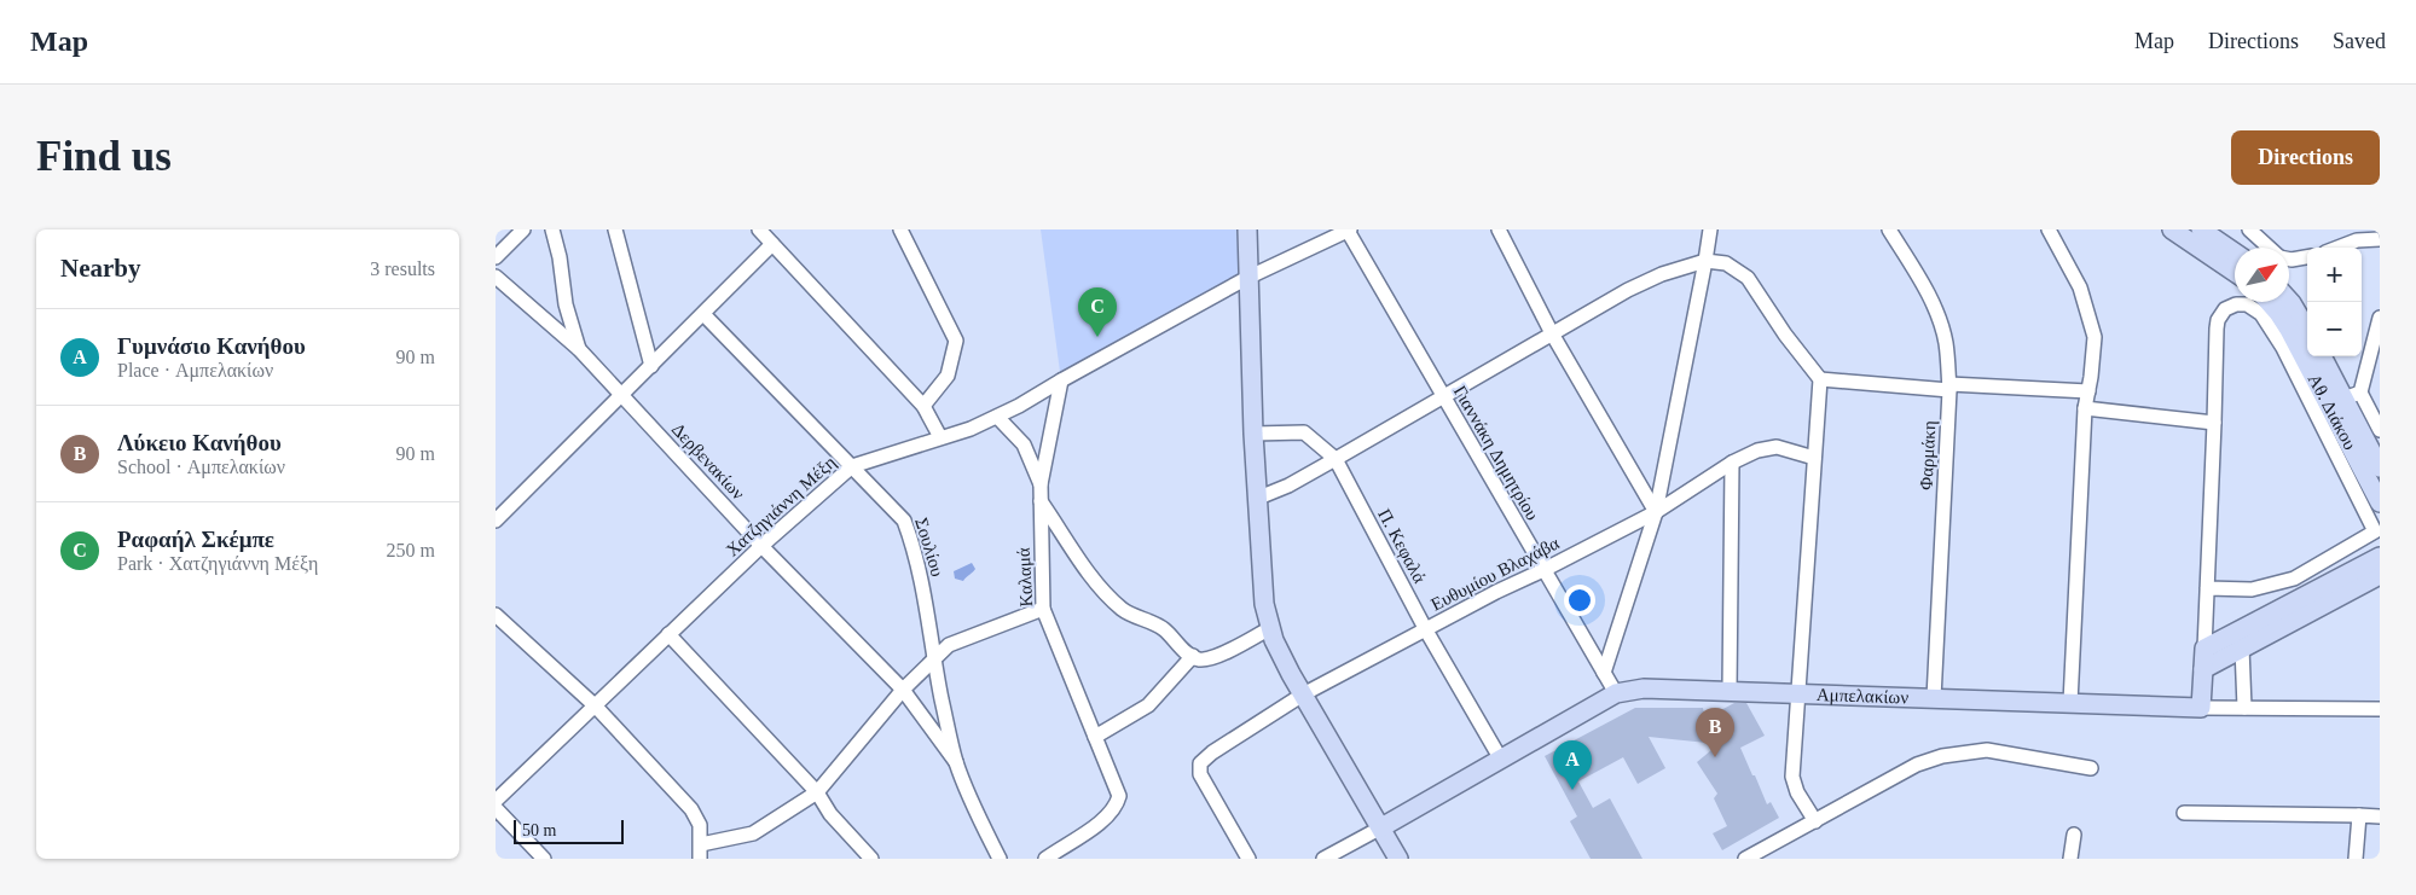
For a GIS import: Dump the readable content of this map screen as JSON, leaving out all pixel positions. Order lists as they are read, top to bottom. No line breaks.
{"streets":{"street":["Αθ. Διάκου","Γιαννάκη Δημητρίου","Φαρμάκη","Δερβενακίων","Χατζηγιάννη Μέξη","Π. Κεφαλά","Σουλίου","Ευθυμίου Βλαχάβα","Καλαμά","Αμπελακίων"]},"crossings":[["Γιαννάκη Δημητρίου","Χατζηγιάννη Μέξη"],["Γιαννάκη Δημητρίου","Ευθυμίου Βλαχάβα"],["Γιαννάκη Δημητρίου","Αμπελακίων"],["Φαρμάκη","Αμπελακίων"],["Δερβενακίων","Χατζηγιάννη Μέξη"],["Δερβενακίων","Σουλίου"],["Χατζηγιάννη Μέξη","Σουλίου"],["Χατζηγιάννη Μέξη","Καλαμά"],["Π. Κεφαλά","Ευθυμίου Βλαχάβα"],["Π. Κεφαλά","Αμπελακίων"]],"scale_bar":"50 m","north":"top right","page":{"header":"Map","nav":["Map","Directions","Saved"],"buttons":"Directions","title":"Find us","heading":["Nearby","3 results"],"map_buttons":["+","−"],"pins":["C","B","A"],"list":[{"mark":"A","name":"Γυμνάσιο Κανήθου","note":"Place · Αμπελακίων","value":"90 m"},{"mark":"B","name":"Λύκειο Κανήθου","note":"School · Αμπελακίων","value":"90 m"},{"mark":"C","name":"Ραφαήλ Σκέμπε","note":"Park · Χατζηγιάννη Μέξη","value":"250 m"}],"scale":"50 m"}}
